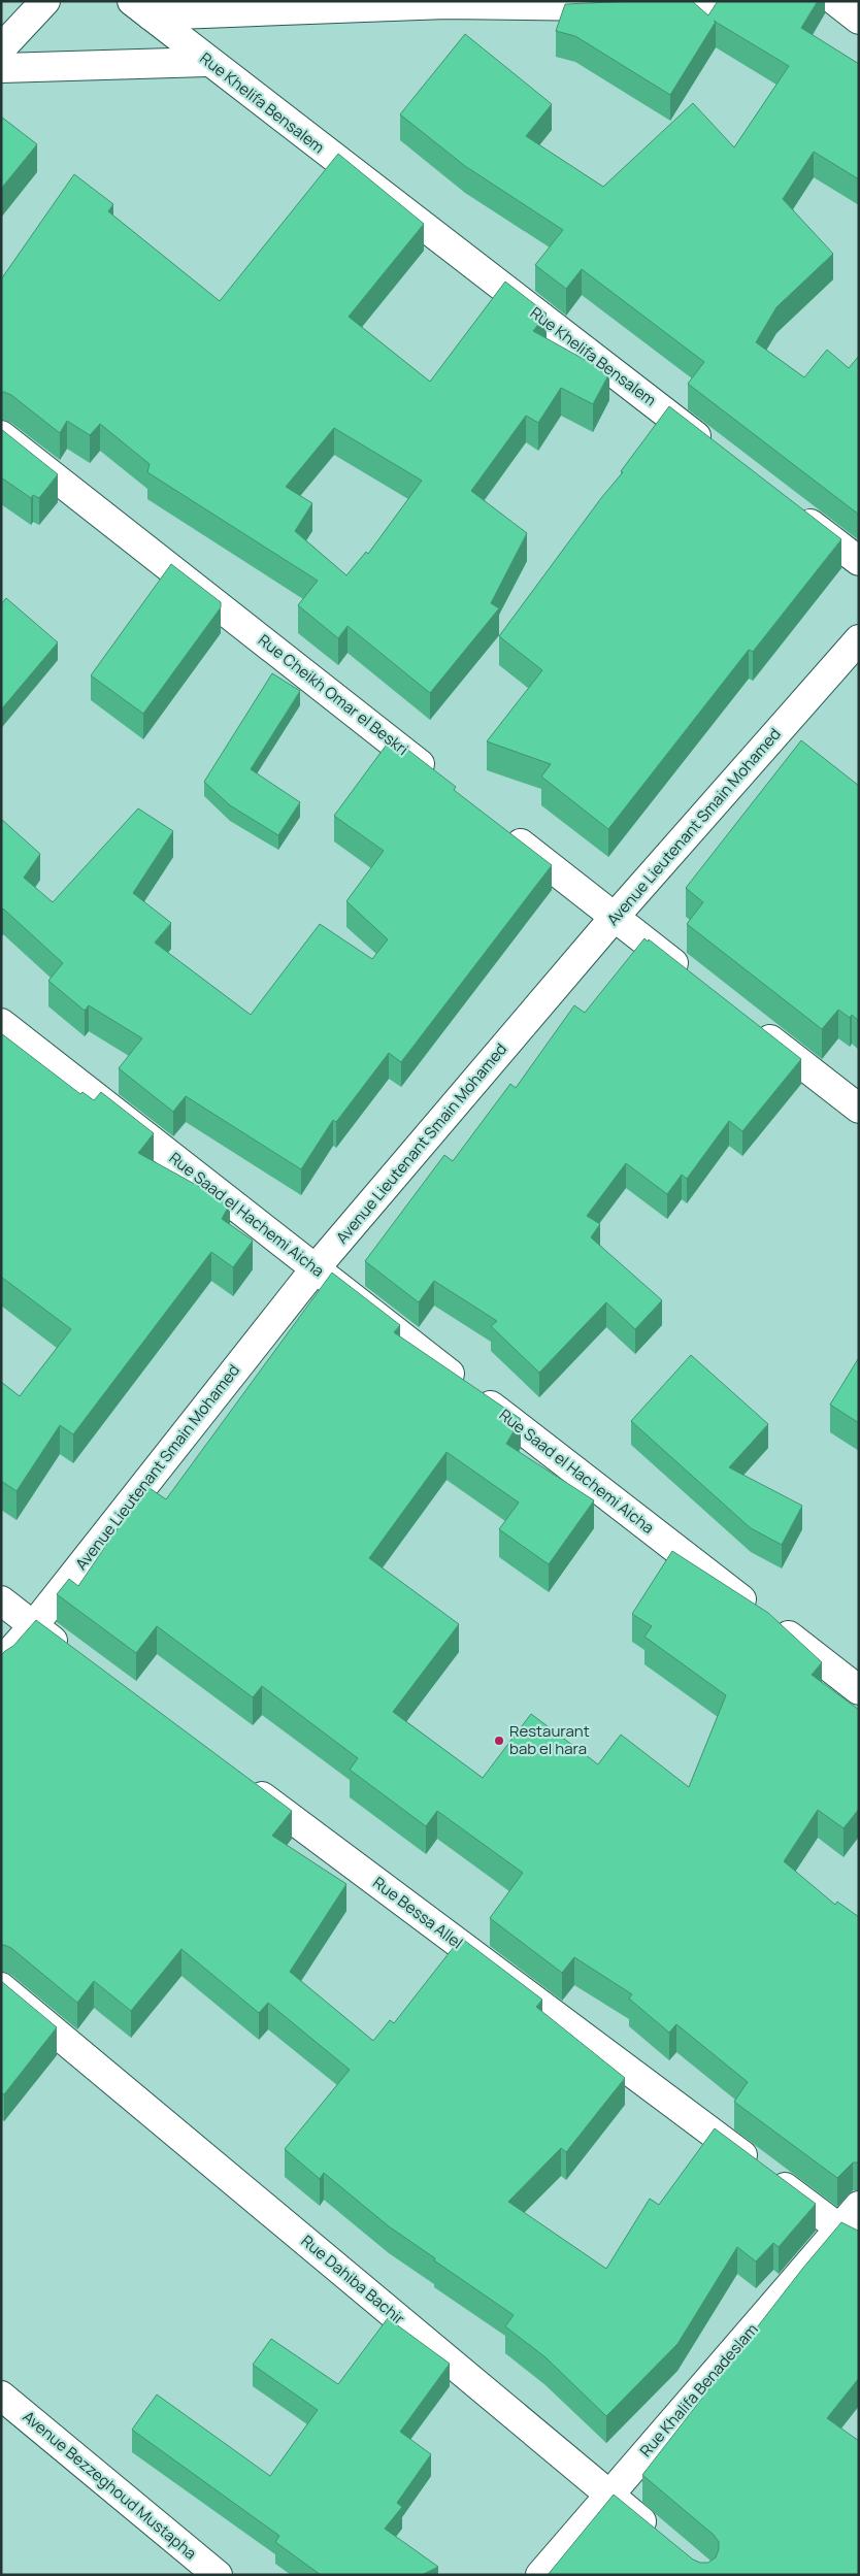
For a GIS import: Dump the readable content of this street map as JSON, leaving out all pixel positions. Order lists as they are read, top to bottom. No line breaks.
{"streets":{"street":["Rue Khelifa Bensalem","Rue Cheikh Omar el Beskri","Avenue Lieutenant Smain Mohamed","Rue Saad el Hachemi Aicha","Rue Bessa Allel","Rue Dahiba Bachir","Rue Khalifa Benadeslam","Avenue Bezzeghoud Mustapha"]},"crossings":[["Avenue Lieutenant Smain Mohamed","Rue Saad el Hachemi Aicha"],["Rue Bessa Allel","Rue Khalifa Benadeslam"],["Rue Dahiba Bachir","Rue Khalifa Benadeslam"]],"places":["Restaurant bab el hara"]}
